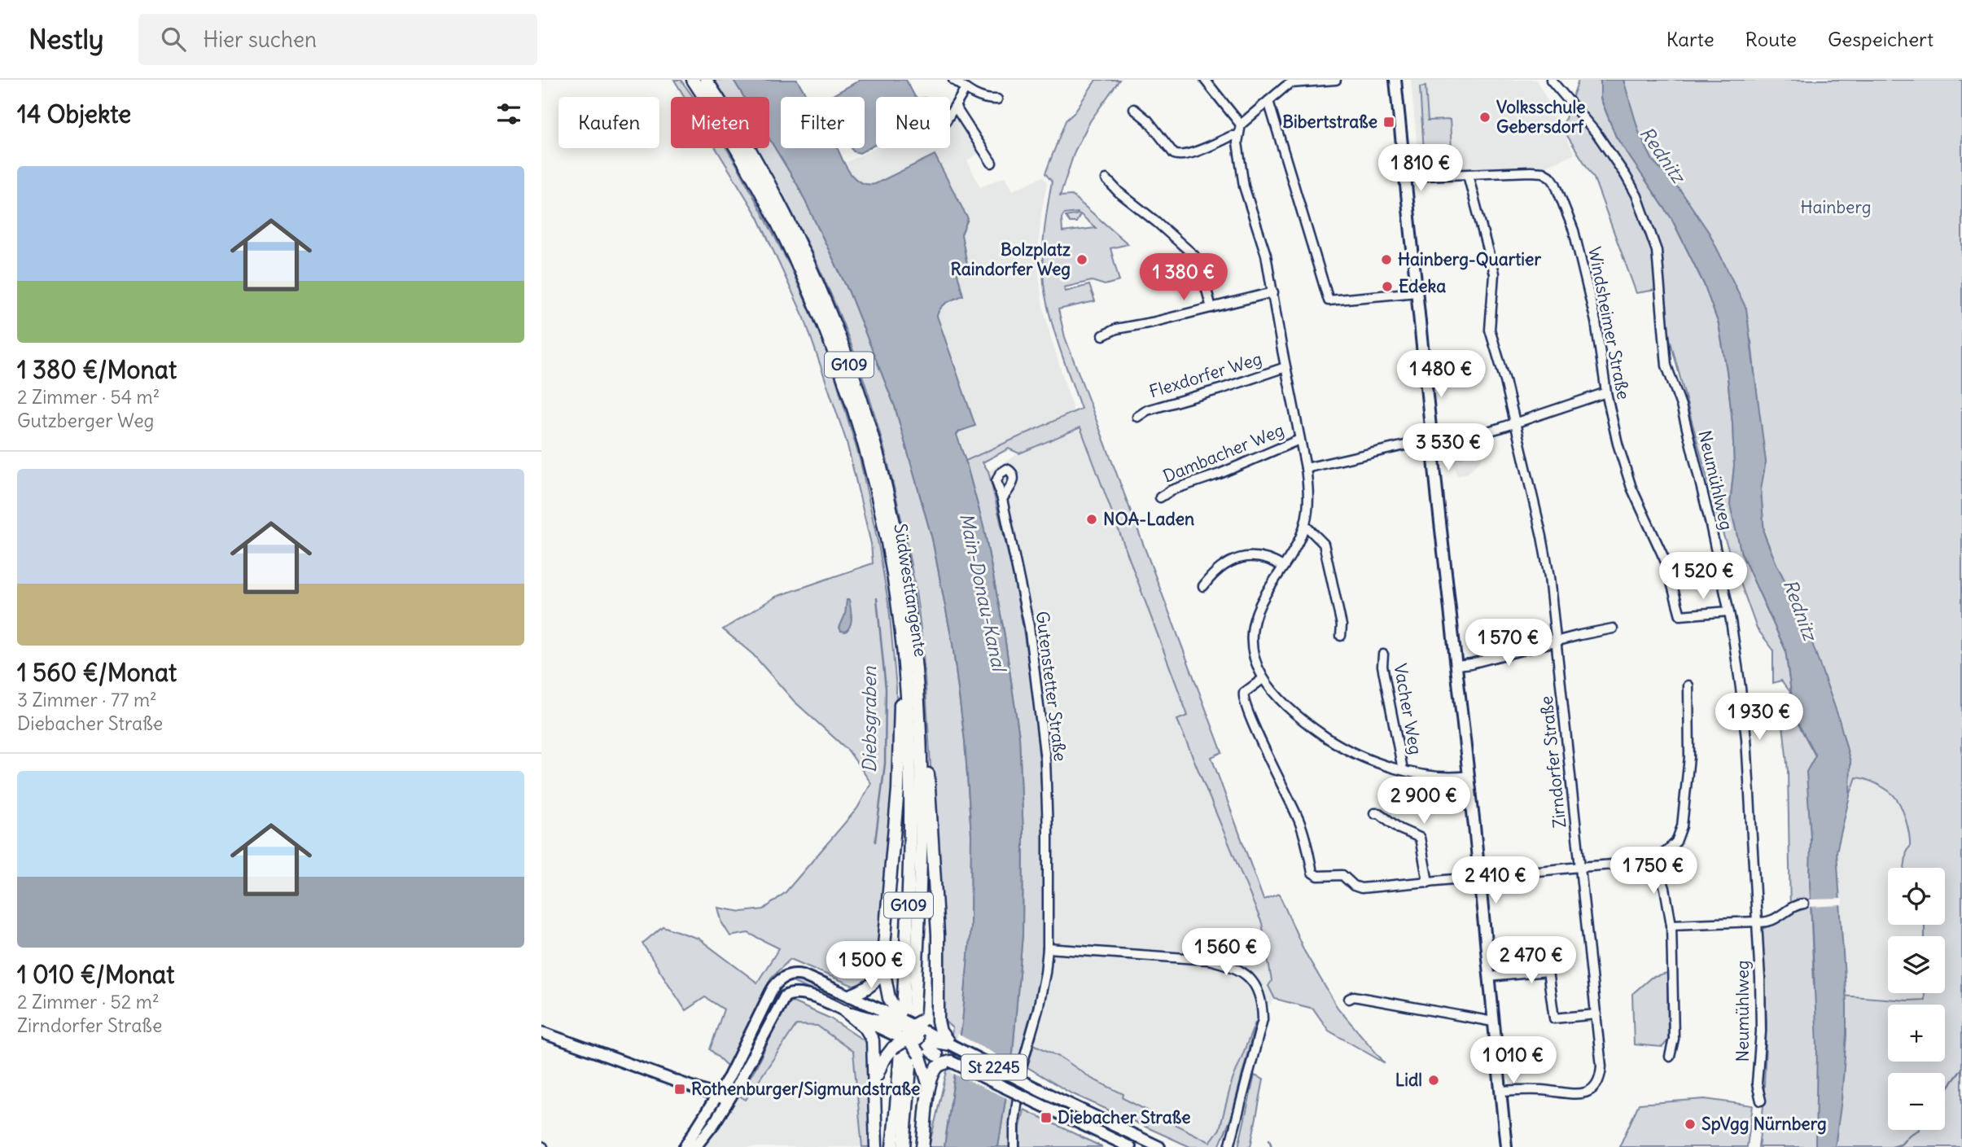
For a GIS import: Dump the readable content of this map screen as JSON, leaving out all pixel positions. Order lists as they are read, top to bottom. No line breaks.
{"streets":{"highway":["G109","Südwesttangente"],"main road":["St 2245"],"street":["Windsheimer Straße","Flexdorfer Weg","Dambacher Weg","Neumühlweg","Gutenstetter Straße","Vacher Weg","Zirndorfer Straße"]},"crossings":[["Windsheimer Straße","Neumühlweg"],["Windsheimer Straße","Zirndorfer Straße"]],"water":["Rednitz","Main-Donau-Kanal","Diebsgraben"],"parks":["Hainberg"],"places":{"other":["Volksschule Gebersdorf","Bolzplatz Raindorfer Weg","Hainberg-Quartier","Edeka","NOA-Laden","Lidl","SpVgg Nürnberg"],"transit":["Bibertstraße","Rothenburger/Sigmundstraße","Diebacher Straße"]},"page":{"header":"Nestly","search":"Hier suchen","nav":["Karte","Route","Gespeichert"],"heading":"14 Objekte","chip":["Kaufen","Mieten","Filter","Neu"],"price":["1 810 €","1 380 €","1 480 €","3 530 €","1 520 €","1 570 €","1 930 €","2 900 €","1 750 €","2 410 €","1 560 €","2 470 €","1 500 €","1 010 €"],"list":[{"name":"1 380 €/Monat","note":"2 Zimmer · 54 m² · Gutzberger Weg"},{"name":"1 560 €/Monat","note":"3 Zimmer · 77 m² · Diebacher Straße"},{"name":"1 010 €/Monat","note":"2 Zimmer · 52 m² · Zirndorfer Straße"}],"map_buttons":["+","−"]}}
